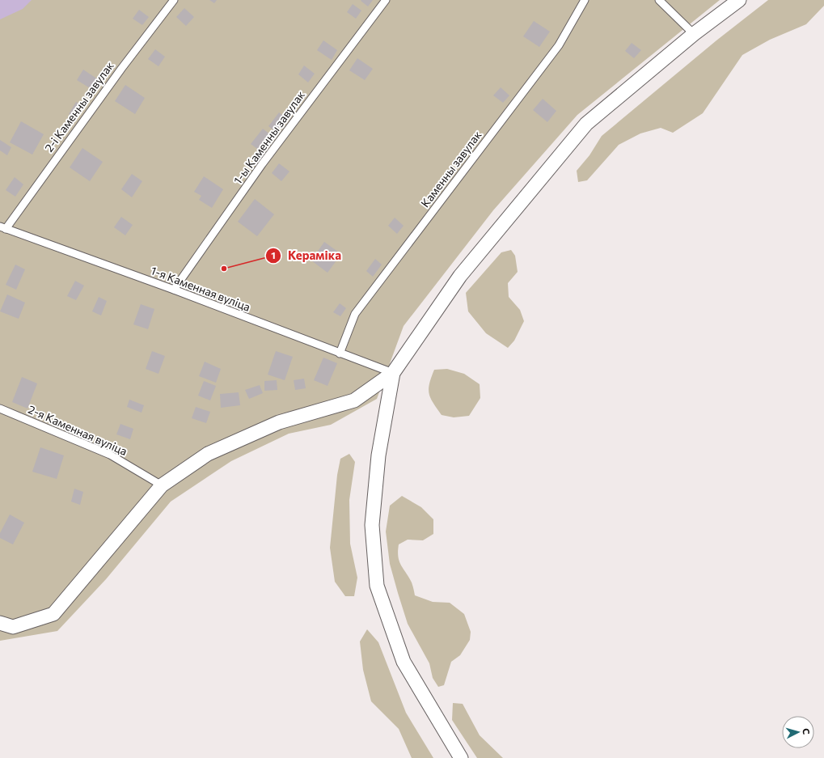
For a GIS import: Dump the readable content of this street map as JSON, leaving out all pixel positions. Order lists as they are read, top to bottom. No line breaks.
{"streets":{"lane":["2-і Каменны завулак","1-ы Каменны завулак","Каменны завулак","1-я Каменная вуліца","2-я Каменная вуліца"]},"crossings":[["2-і Каменны завулак","1-я Каменная вуліца"],["1-ы Каменны завулак","1-я Каменная вуліца"],["Каменны завулак","1-я Каменная вуліца"]],"places":["Кераміка"],"north":"right"}
